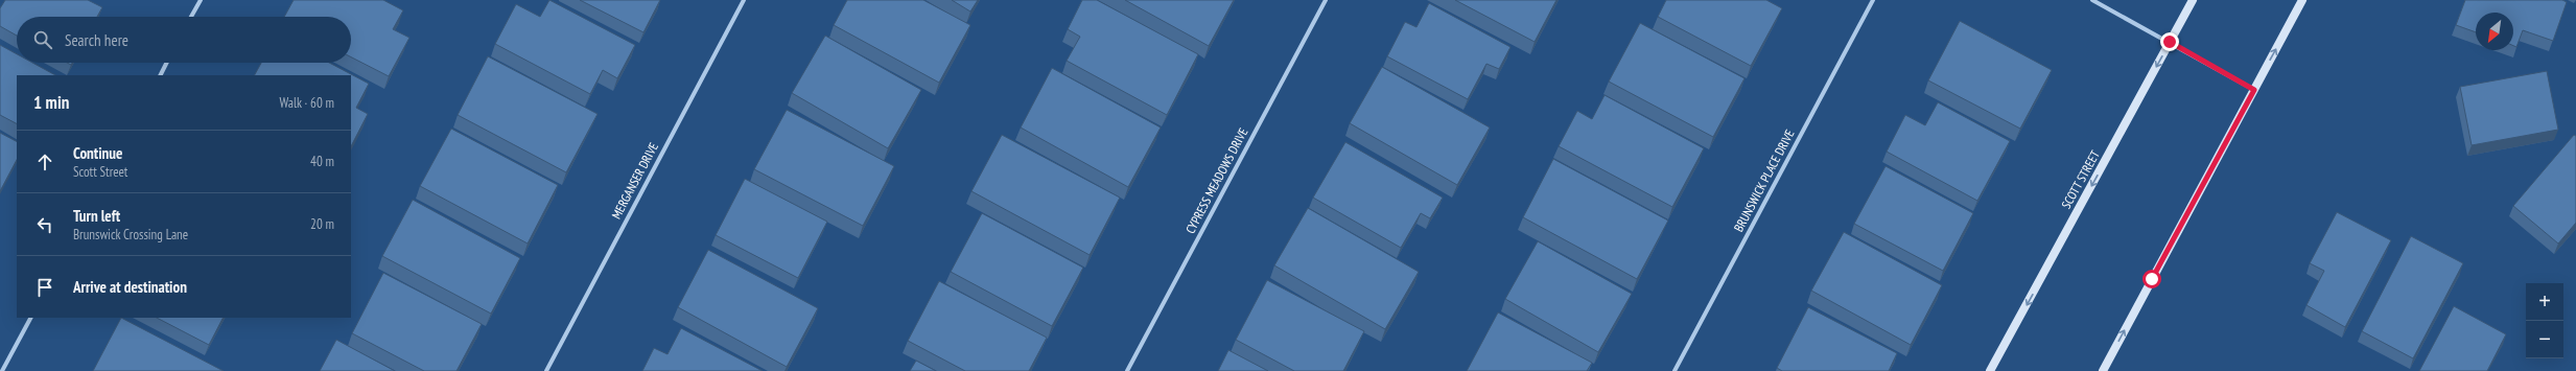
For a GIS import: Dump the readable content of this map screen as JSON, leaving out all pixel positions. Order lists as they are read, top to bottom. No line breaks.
{"streets":{"main road":["SCOTT STREET"],"street":["MERGANSER DRIVE","CYPRESS MEADOWS DRIVE","BRUNSWICK PLACE DRIVE"]},"one_way":["SCOTT STREET"],"north":"bottom left","page":{"search":"Search here","heading":["1 min","Walk · 60 m"],"list":[["Continue","Scott Street","40 m"],["Turn left","Brunswick Crossing Lane","20 m"],"Arrive at destination"],"map_buttons":["+","−"]}}
